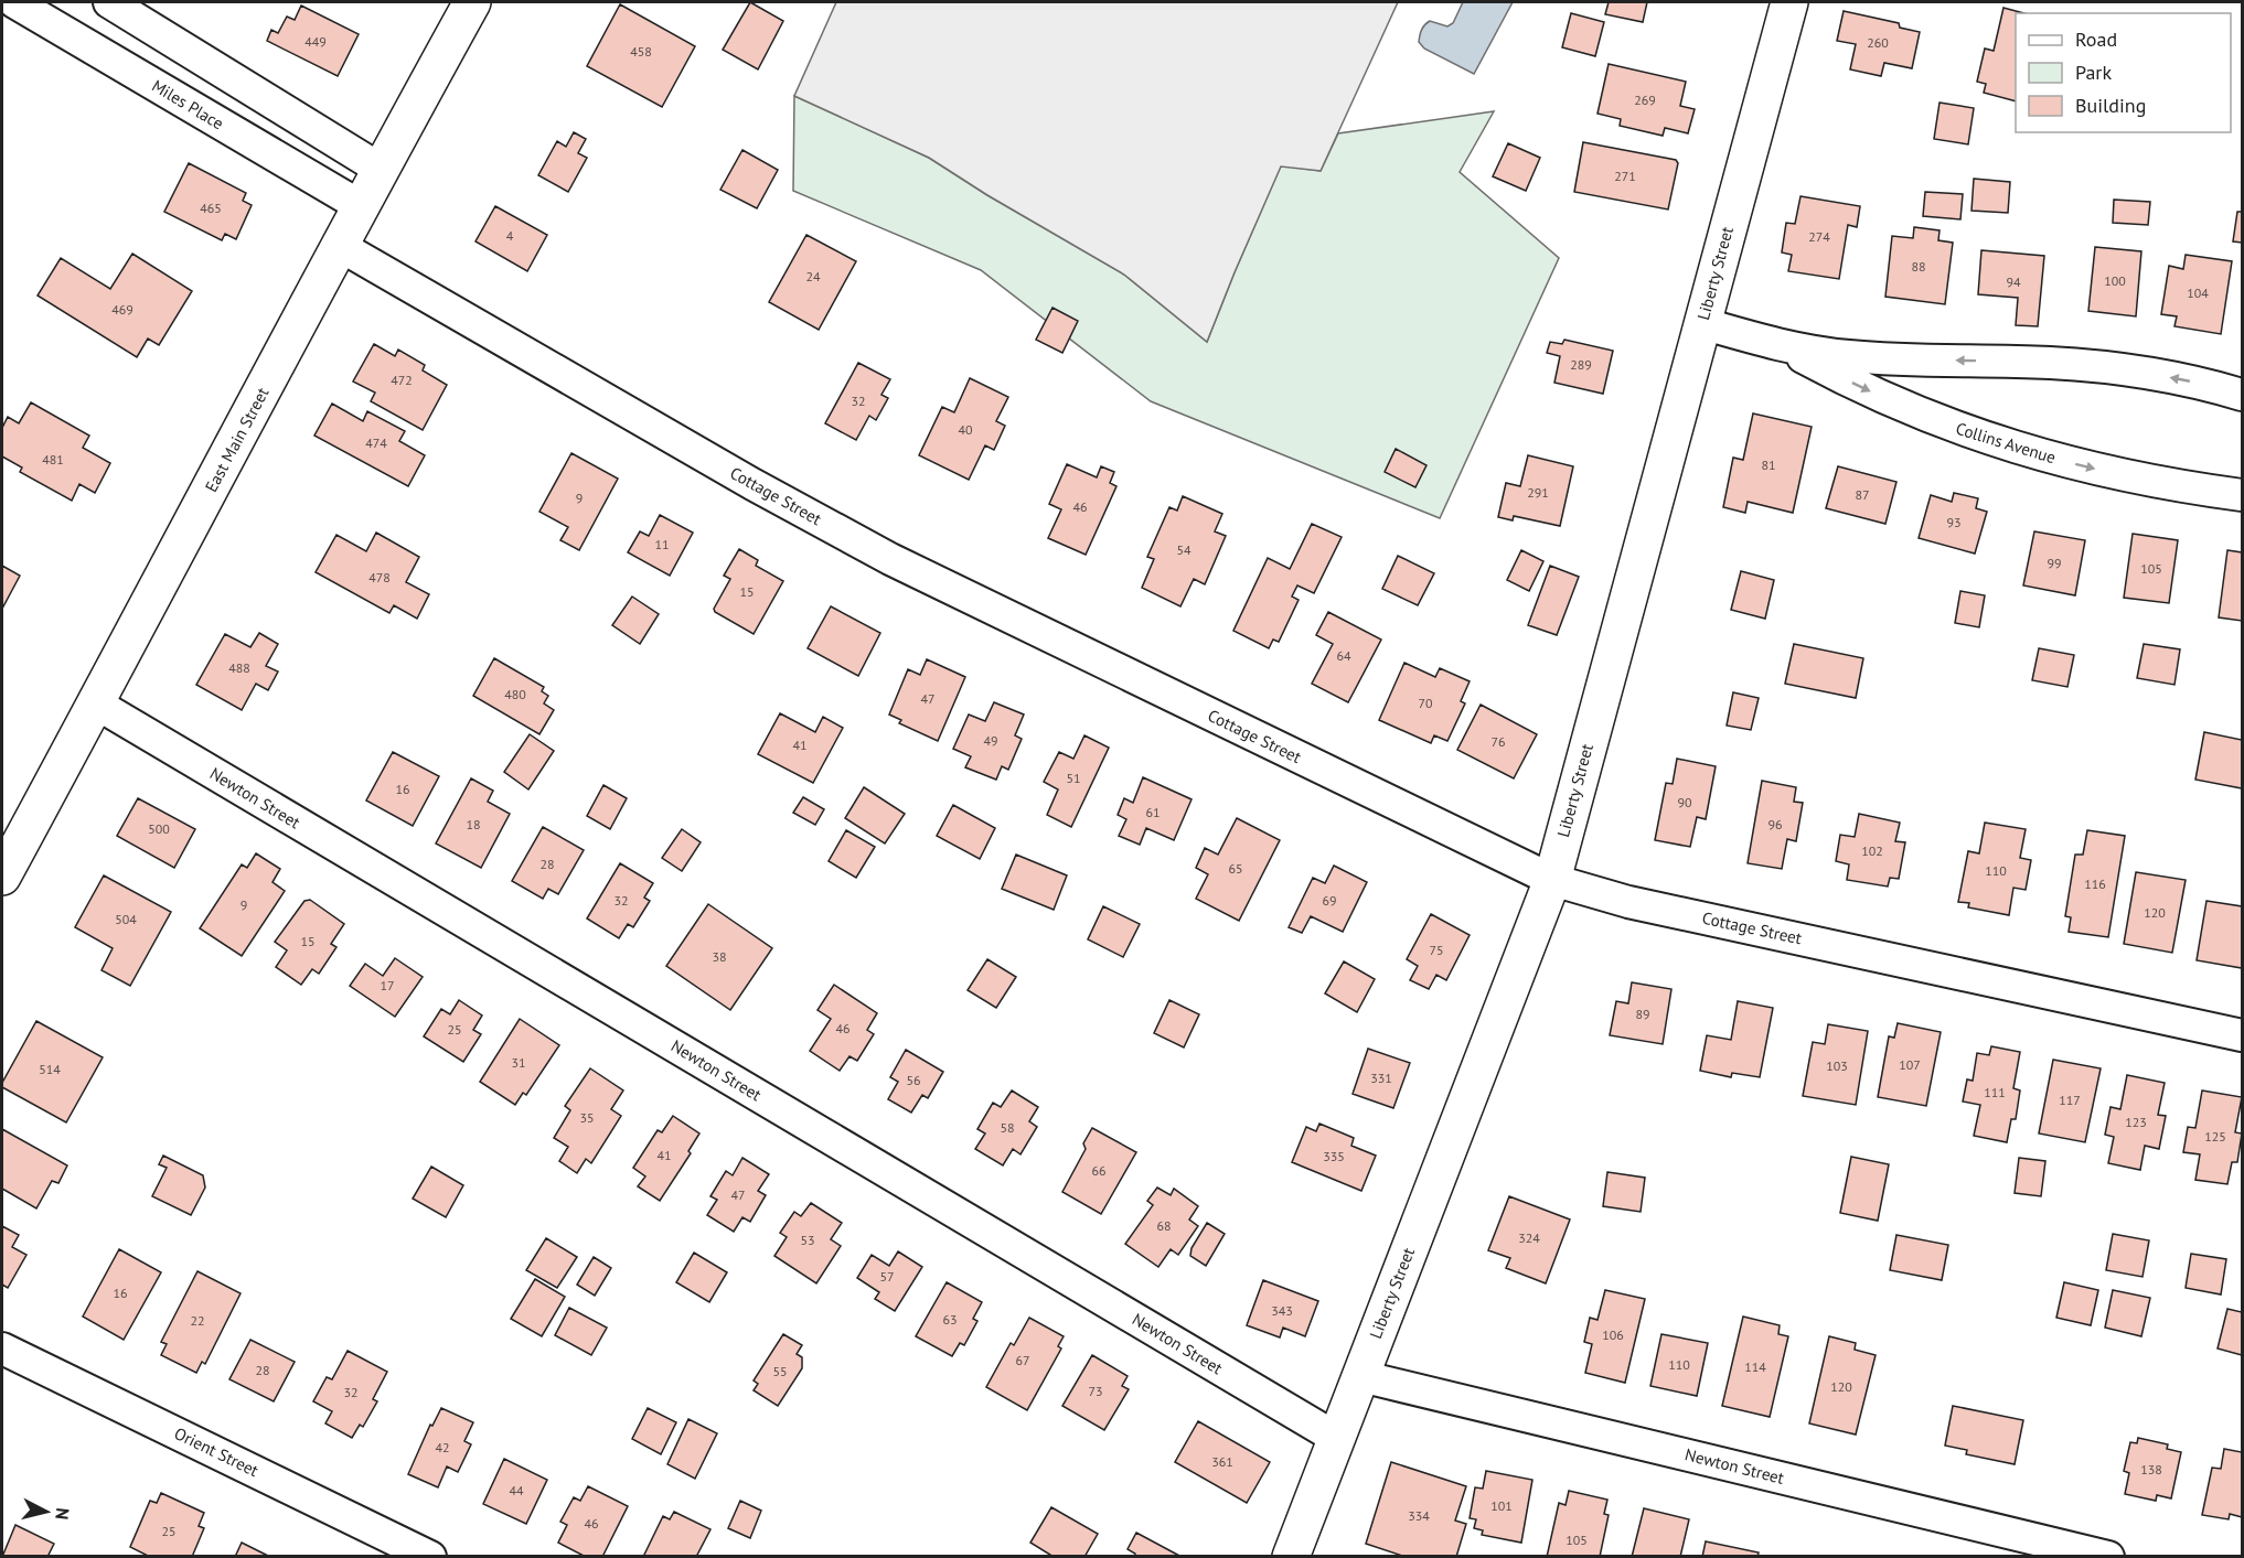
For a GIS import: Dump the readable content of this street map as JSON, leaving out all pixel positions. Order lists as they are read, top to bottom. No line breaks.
{"streets":{"main road":["Liberty Street","East Main Street"],"street":["Miles Place","Collins Avenue","Cottage Street","Newton Street","Orient Street"]},"crossings":[["Miles Place","East Main Street"],["Liberty Street","Collins Avenue"],["Liberty Street","Cottage Street"],["Liberty Street","Newton Street"],["East Main Street","Cottage Street"],["East Main Street","Newton Street"]],"house_numbers":["449","260","458","269","271","465","4","274","88","24","100","94","104","469","289","472","32","40","474","481","81","291","87","9","46","93","11","54","99","105","478","15","64","488","480","47","70","49","76","41","51","16","90","61","18","96","500","102","28","65","110","116","32","69","9","120","504","15","75","38","17","89","46","25","31","107","103","514","331","56","111","117","35","123","58","125","41","335","66","47","68","324","53","57","16","343","63","22","106","67","110","114","28","55","120","73","32","42","361","138","44","101","334","46","25","105"],"legend":["Road","Park","Building"],"north":"right"}
